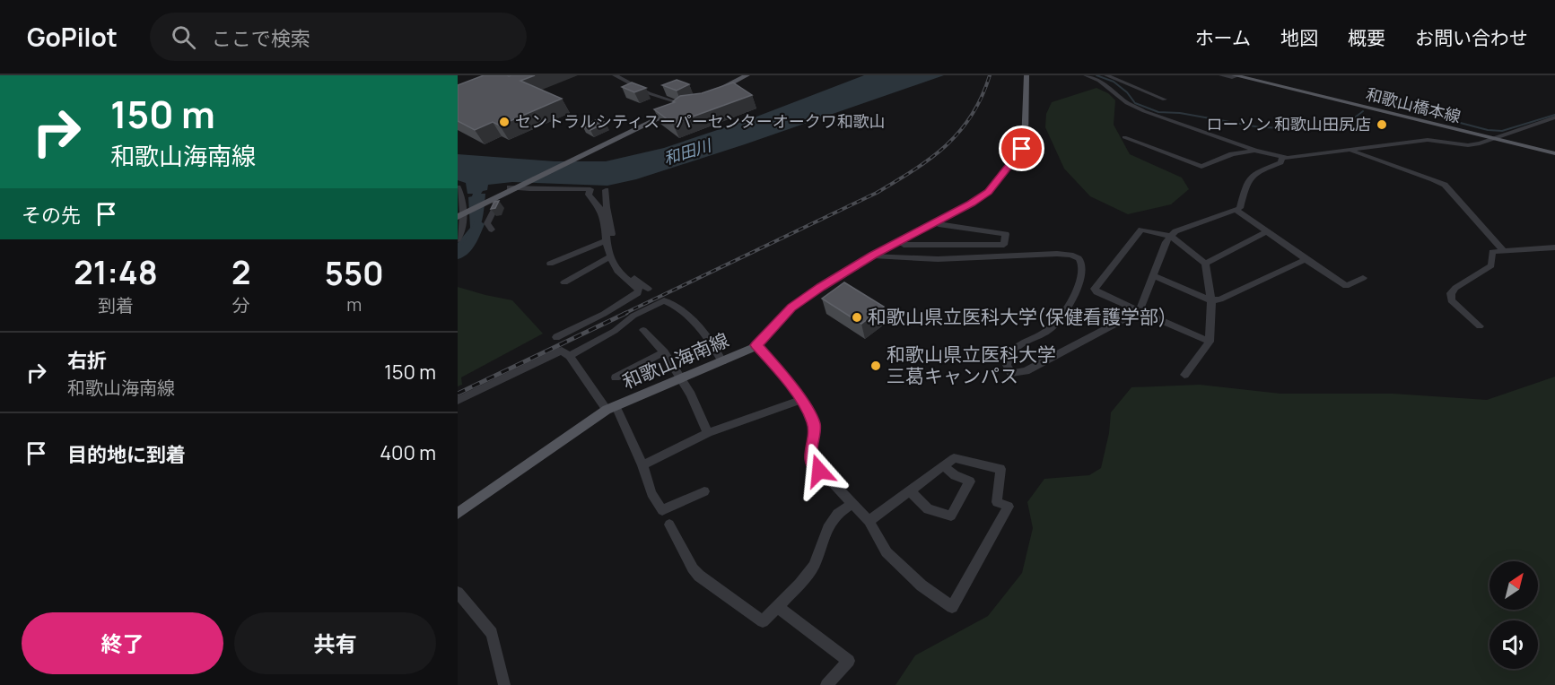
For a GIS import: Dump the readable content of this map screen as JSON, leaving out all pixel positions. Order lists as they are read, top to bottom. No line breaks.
{"streets":{"main road":["和歌山橋本線","和歌山海南線"]},"water":["和田川"],"places":["セントラルシティスーパーセンターオークワ和歌山","ローソン 和歌山田尻店","和歌山県立医科大学(保健看護学部)","和歌山県立医科大学 三葛キャンパス"],"north":"top right","page":{"header":"GoPilot","search":"ここで検索","nav":["ホーム","地図","概要","お問い合わせ"],"turn":["150 m","和歌山海南線"],"then":"その先","eta":["21:48","到着","2","分","550","m"],"list":[{"name":"右折","note":"和歌山海南線","value":"150 m"},{"name":"目的地に到着","value":"400 m"}],"buttons":["終了","共有"]}}
